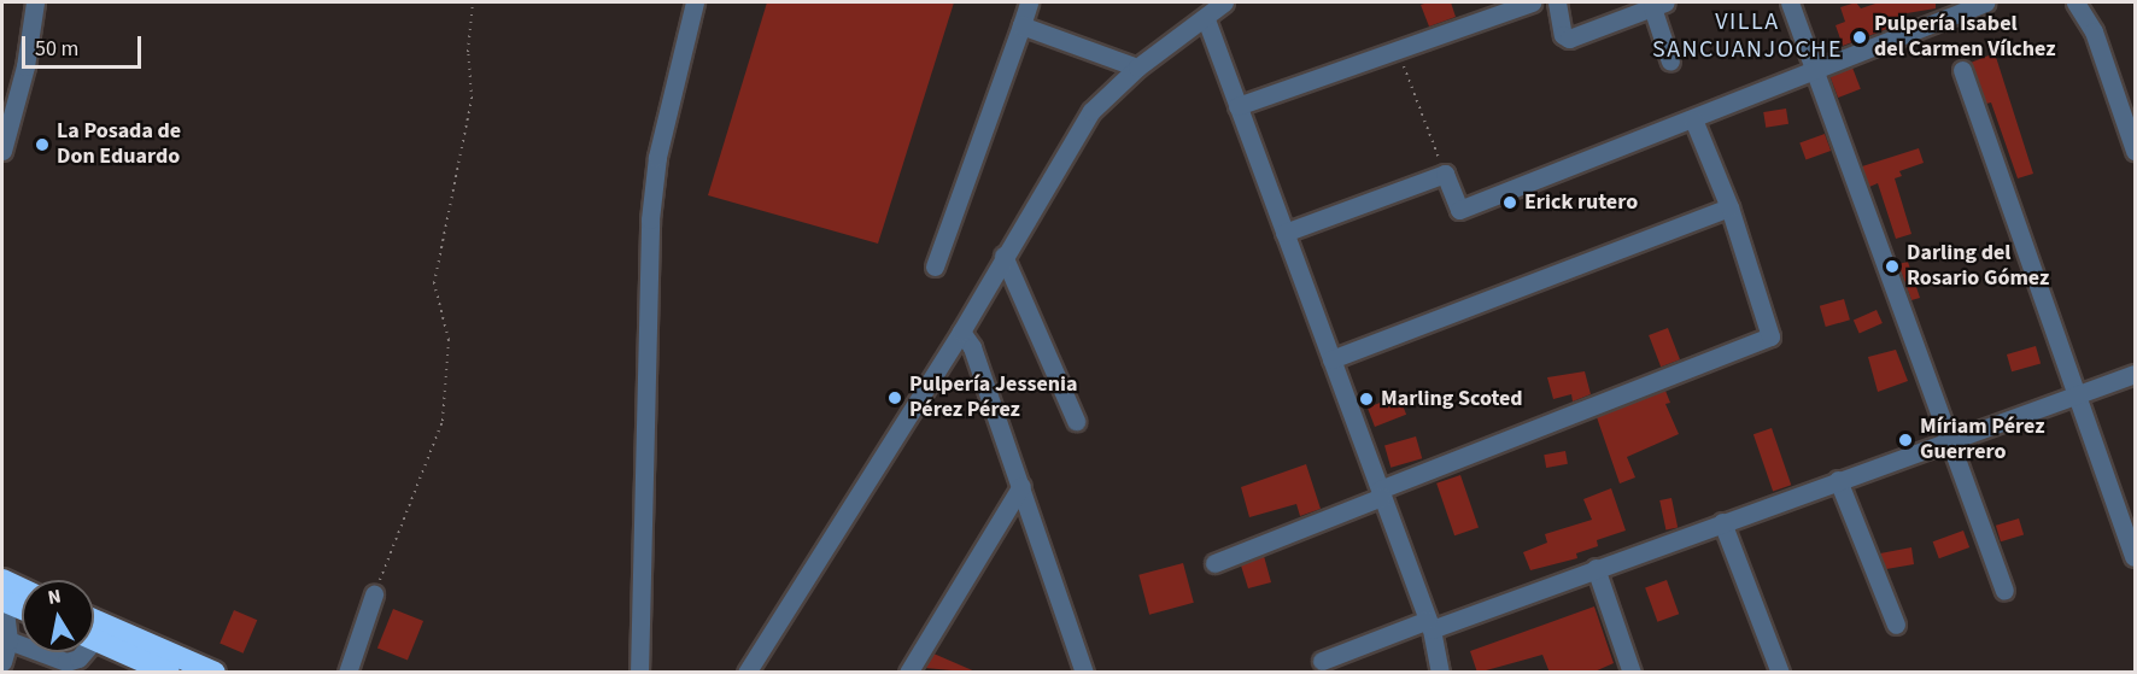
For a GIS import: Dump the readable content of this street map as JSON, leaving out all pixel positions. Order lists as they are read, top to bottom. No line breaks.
{"districts":["VILLA SANCUANJOCHE"],"places":["Pulpería Isabel del Carmen Vílchez","La Posada de Don Eduardo","Erick rutero","Darling del Rosario Gómez","Pulpería Jessenia Pérez Pérez","Marling Scoted","Míriam Pérez Guerrero"],"scale_bar":"50 m","north":"top"}
